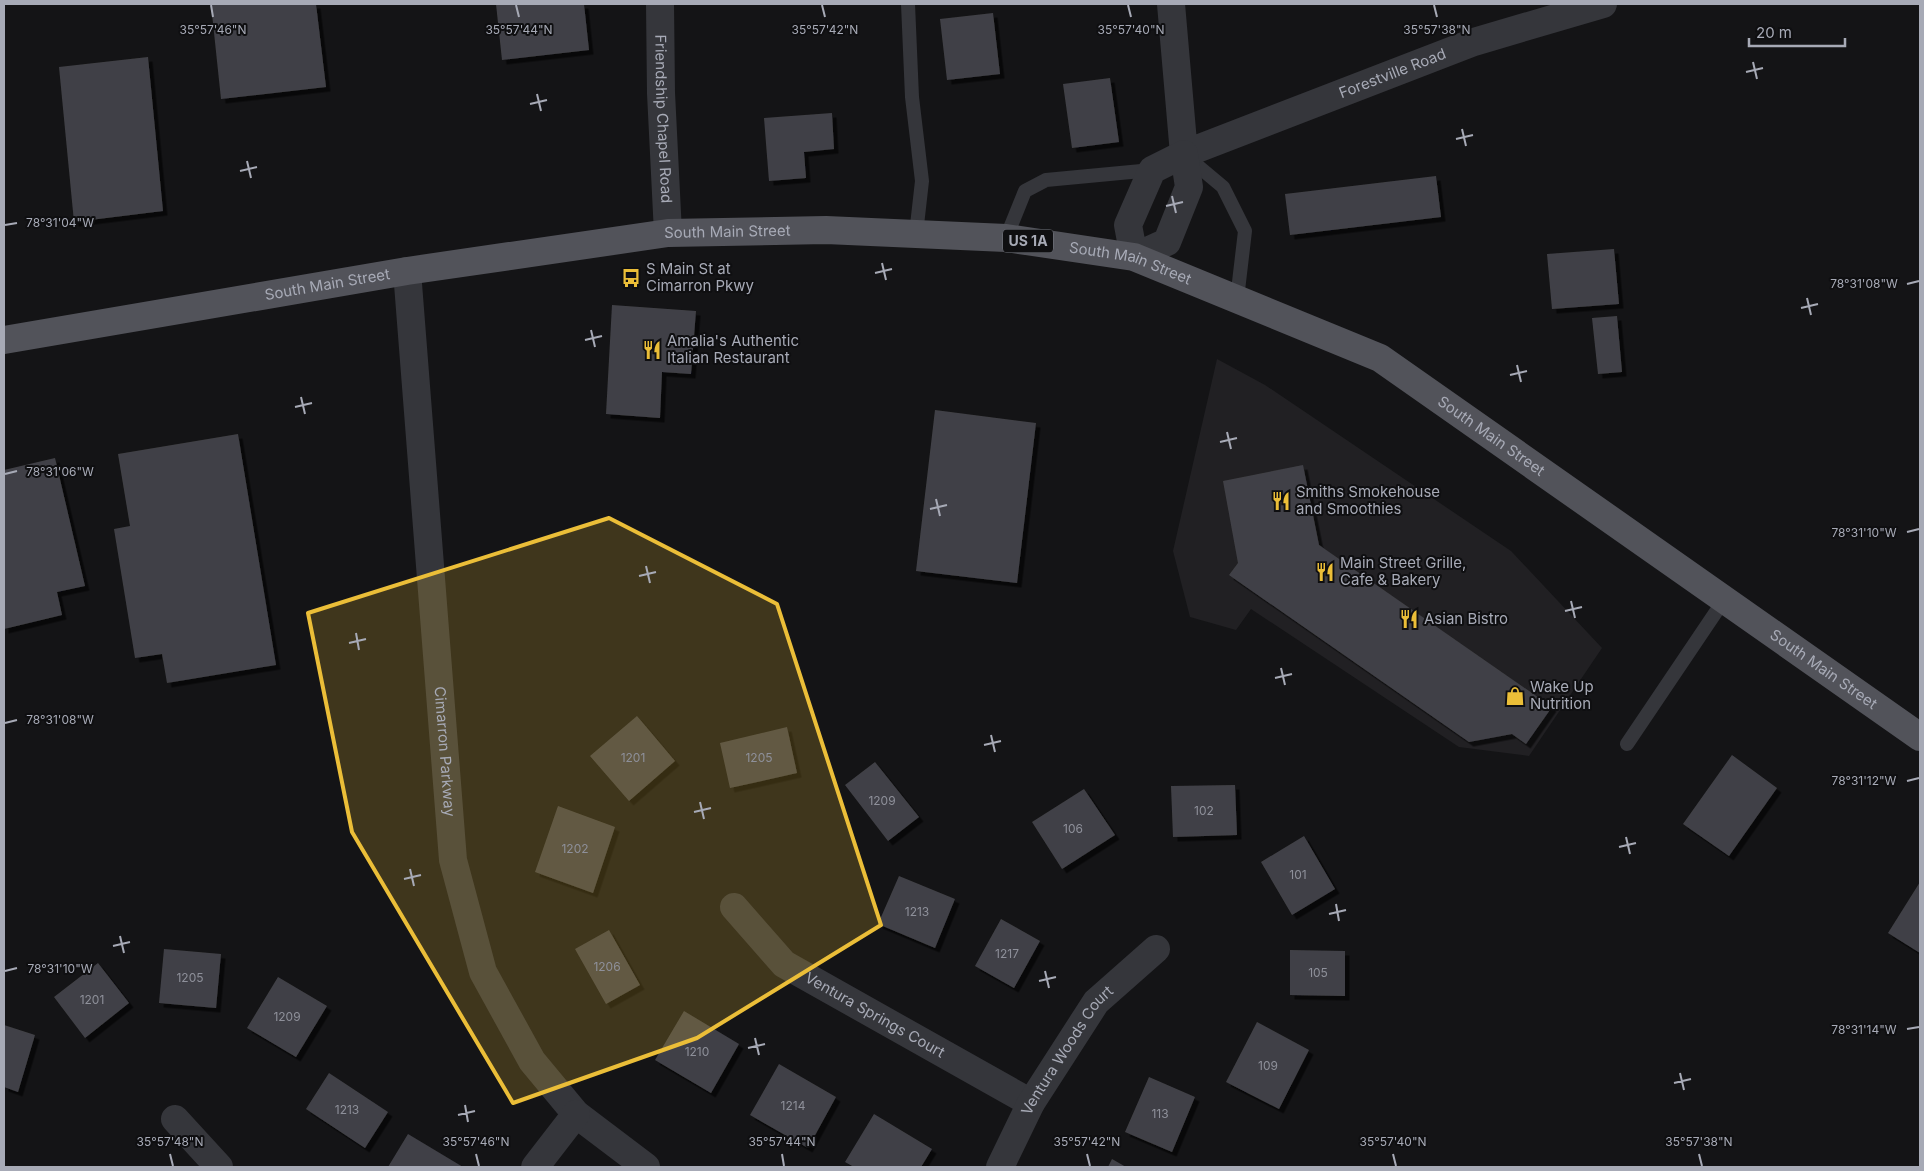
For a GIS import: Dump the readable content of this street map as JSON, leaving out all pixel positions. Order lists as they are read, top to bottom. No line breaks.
{"streets":{"main road":["South Main Street","US 1A"],"street":["Forestville Road","Friendship Chapel Road","Cimarron Parkway","Ventura Springs Court","Ventura Woods Court"]},"crossings":[["Friendship Chapel Road","South Main Street"],["South Main Street","Cimarron Parkway"],["Ventura Springs Court","Ventura Woods Court"]],"places":{"bus stop":["S Main St at Cimarron Pkwy"],"restaurant":["Amalia's Authentic Italian Restaurant","Smiths Smokehouse and Smoothies","Main Street Grille, Cafe & Bakery","Asian Bistro"],"shop":["Wake Up Nutrition"]},"house_numbers":["1201","1205","1209","102","106","1202","101","1213","1217","1206","105","1205","1201","1209","1210","109","1214","1213","113"],"scale_bar":"20 m","coordinates":["35°57'46\"N","35°57'44\"N","35°57'42\"N","35°57'40\"N","35°57'38\"N","78°31'04\"W","78°31'08\"W","78°31'06\"W","78°31'10\"W","78°31'12\"W","78°31'14\"W","35°57'48\"N"]}
